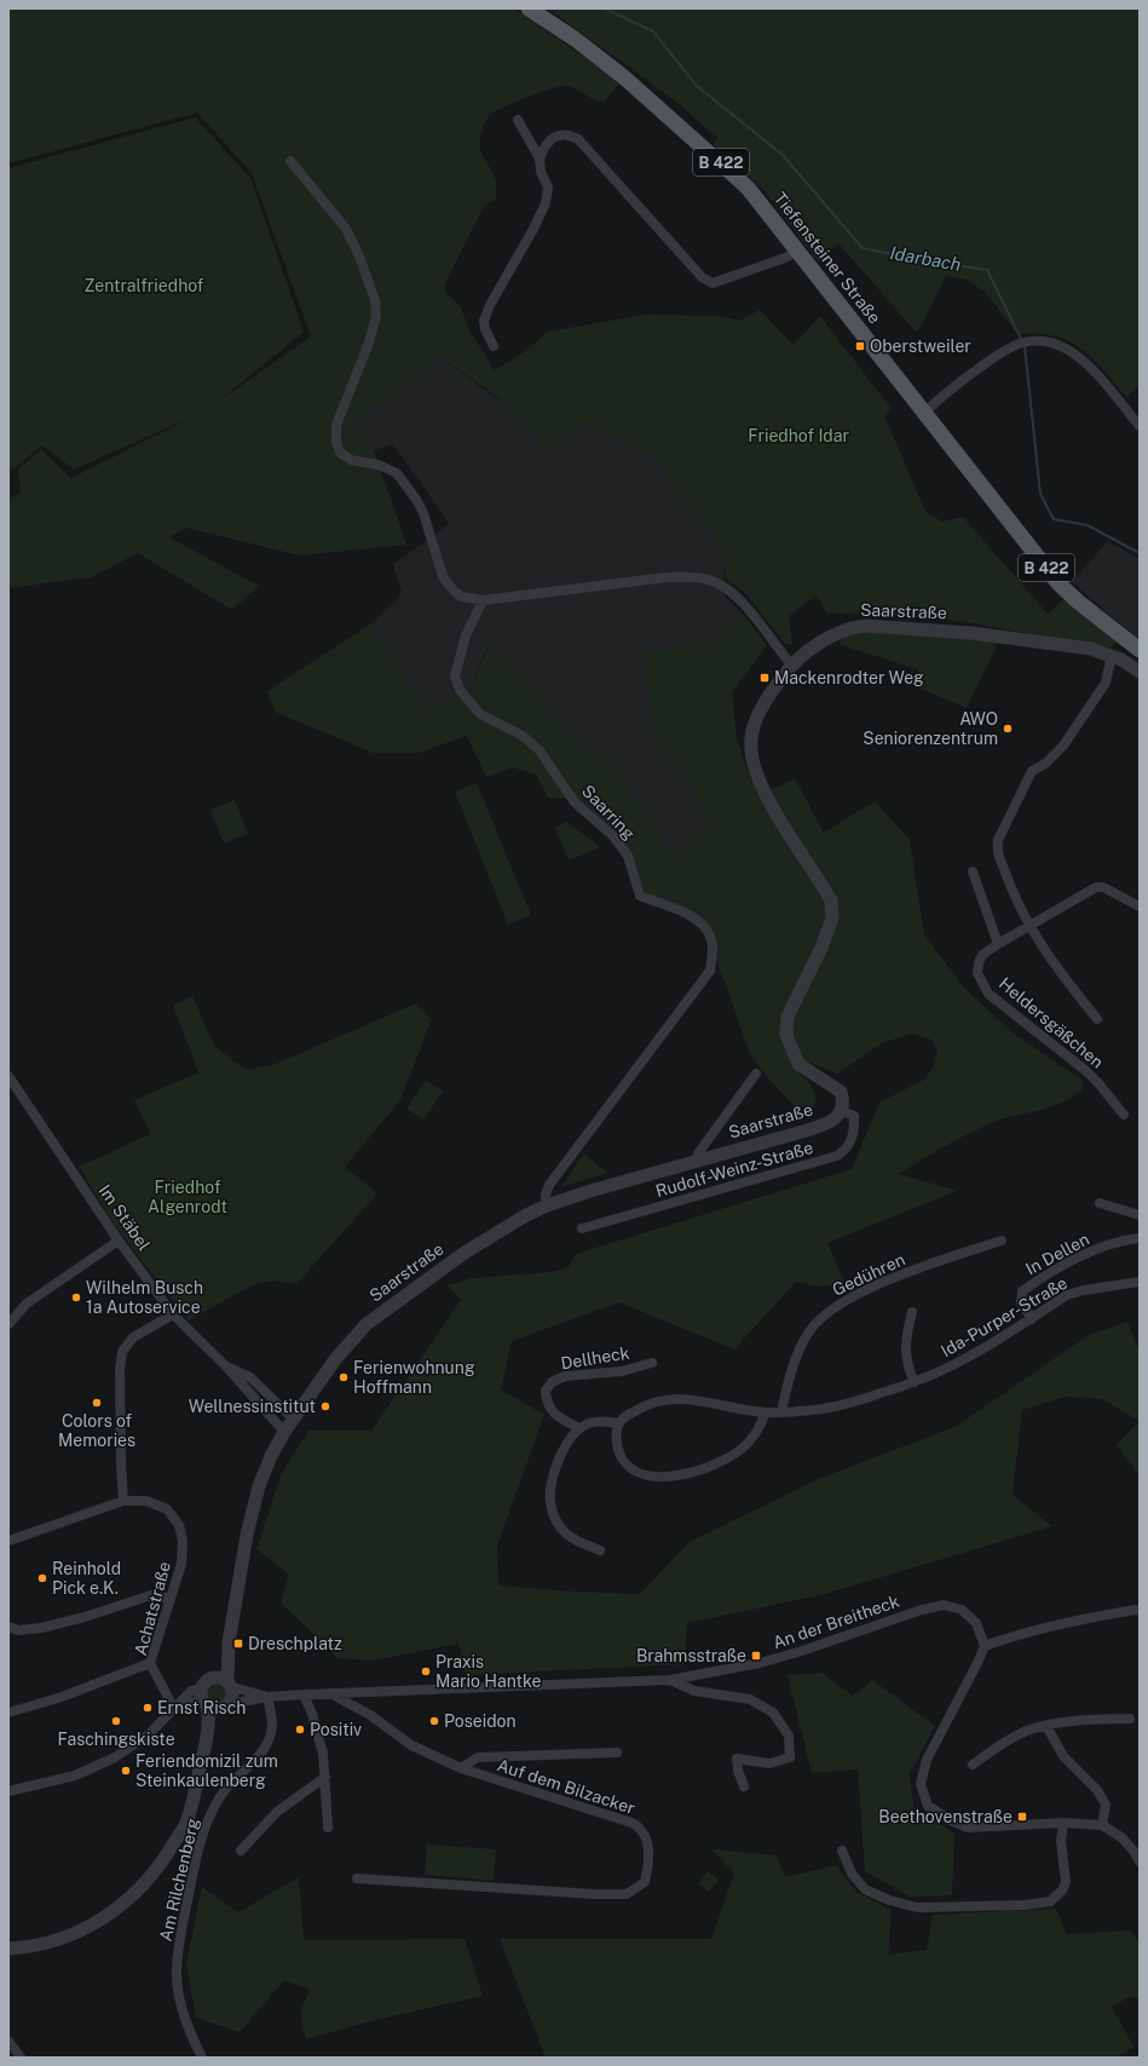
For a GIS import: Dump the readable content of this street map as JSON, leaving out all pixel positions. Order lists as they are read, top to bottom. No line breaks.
{"streets":{"main road":["B 422","Tiefensteiner Straße"],"street":["Saarstraße","Saarring","Heldersgäßchen","Rudolf-Weinz-Straße","Im Stäbel","In Dellen","Gedühren","Ida-Purper-Straße","Dellheck","Achatstraße","An der Breitheck","Auf dem Bilzacker","Am Rilchenberg"]},"crossings":[["Saarstraße","Saarring"],["Saarstraße","Rudolf-Weinz-Straße"],["Saarstraße","Im Stäbel"],["Saarstraße","An der Breitheck"],["In Dellen","Ida-Purper-Straße"],["Gedühren","Ida-Purper-Straße"],["An der Breitheck","Auf dem Bilzacker"],["An der Breitheck","Am Rilchenberg"]],"water":["Idarbach"],"parks":["Zentralfriedhof","Friedhof Idar","Friedhof Algenrodt"],"places":{"transit":["Oberstweiler","Mackenrodter Weg","Dreschplatz","Brahmsstraße","Beethovenstraße"],"other":["AWO Seniorenzentrum","Wilhelm Busch 1a Autoservice","Ferienwohnung Hoffmann","Colors of Memories","Wellnessinstitut","Reinhold Pick e.K.","Praxis Mario Hantke","Ernst Risch","Faschingskiste","Poseidon","Positiv","Feriendomizil zum Steinkaulenberg"]}}
